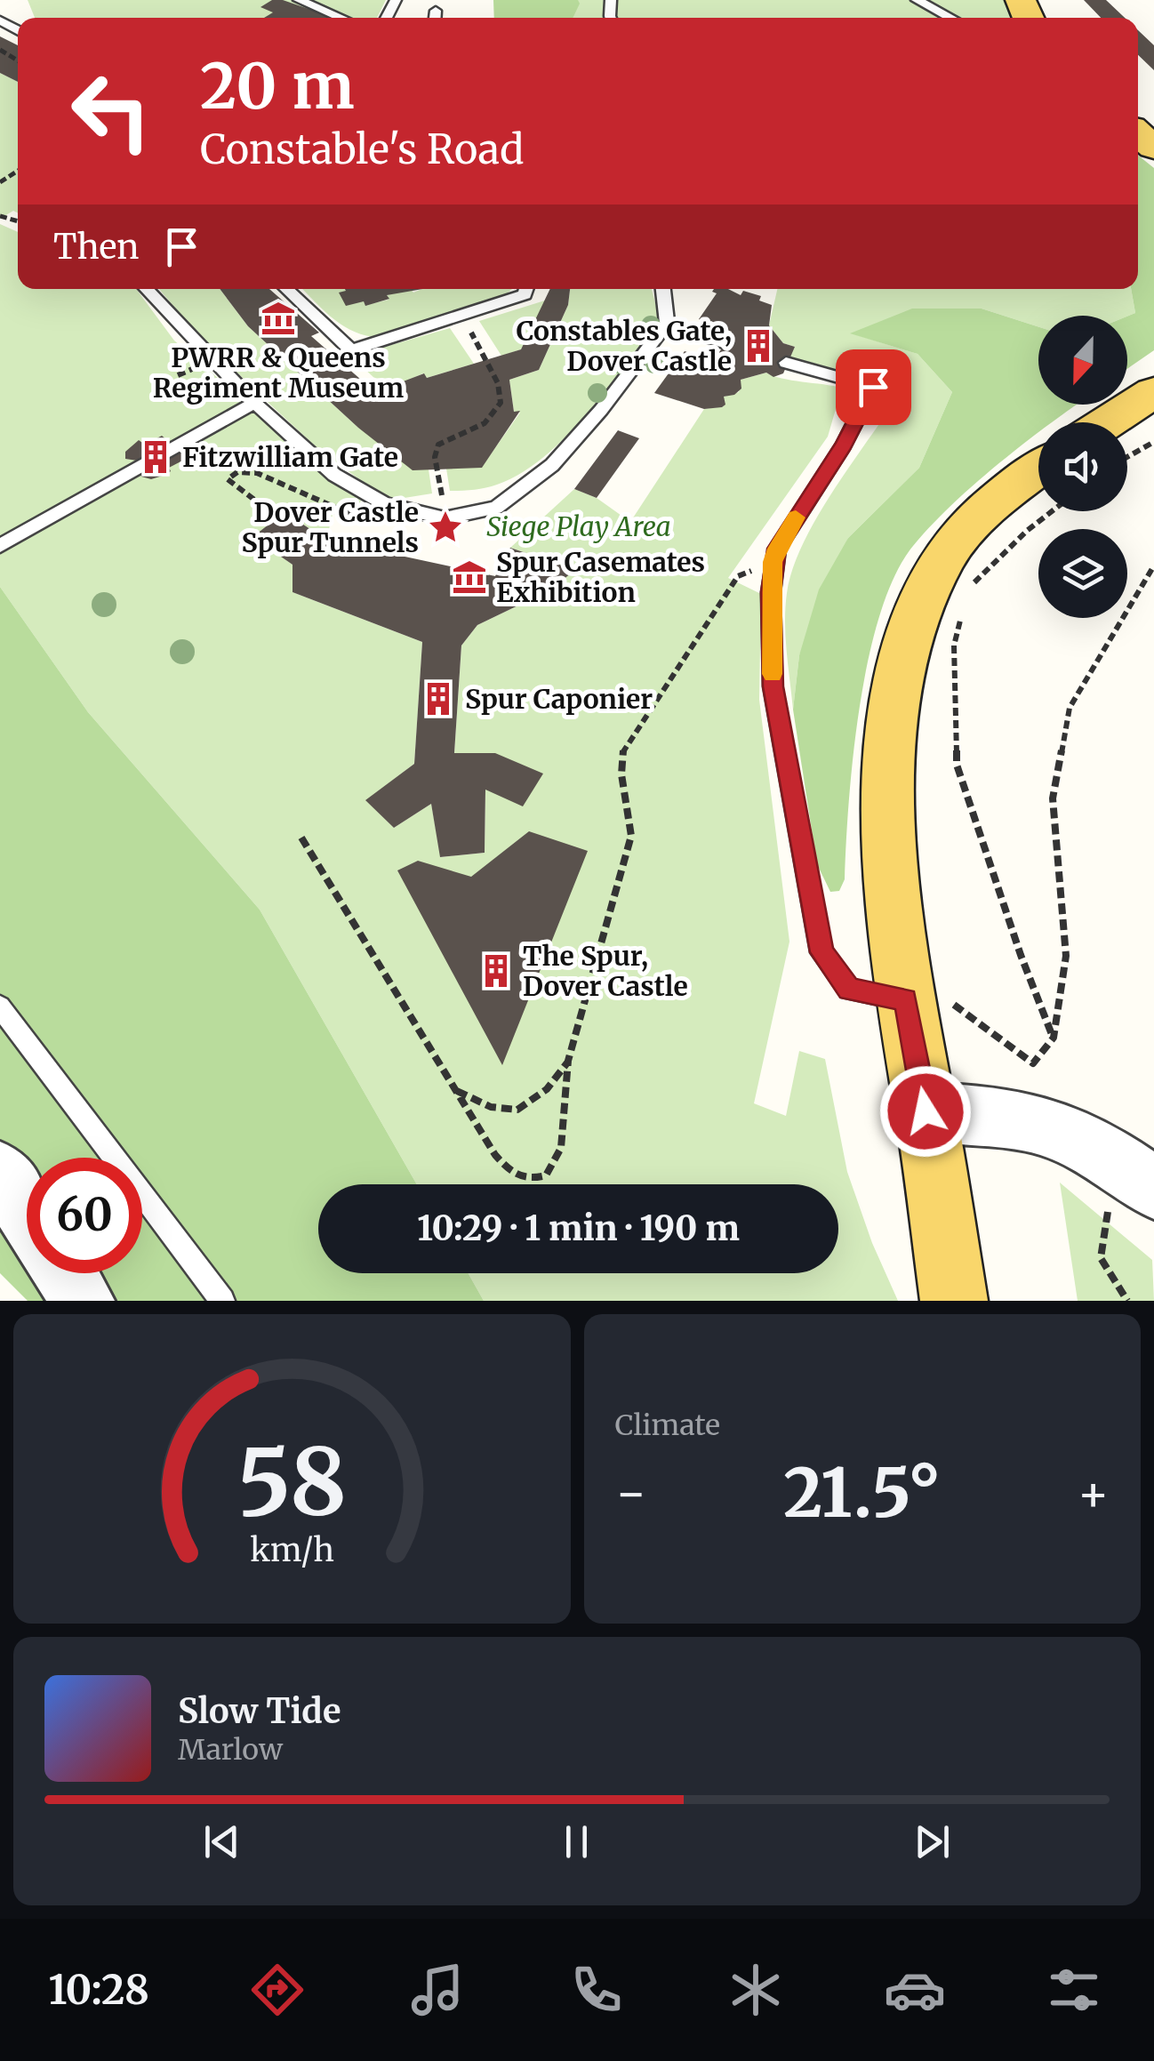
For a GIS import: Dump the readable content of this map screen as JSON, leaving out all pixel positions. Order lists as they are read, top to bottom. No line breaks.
{"parks":["Siege Play Area"],"places":{"museum":["PWRR & Queens Regiment Museum","Spur Casemates Exhibition"],"building":["Constables Gate, Dover Castle","Fitzwilliam Gate","Spur Caponier","The Spur, Dover Castle"],"place":["Dover Castle Spur Tunnels"]},"north":"bottom","page":{"turn":["20 m","Constable's Road"],"then":"Then","limit":"60","trip":"10:29 · 1 min · 190 m","tile":"Climate","heat":["−","21.5°","+"],"song":["Slow Tide","Marlow"],"tabs":"10:28","gauge":["58","km/h"]}}
